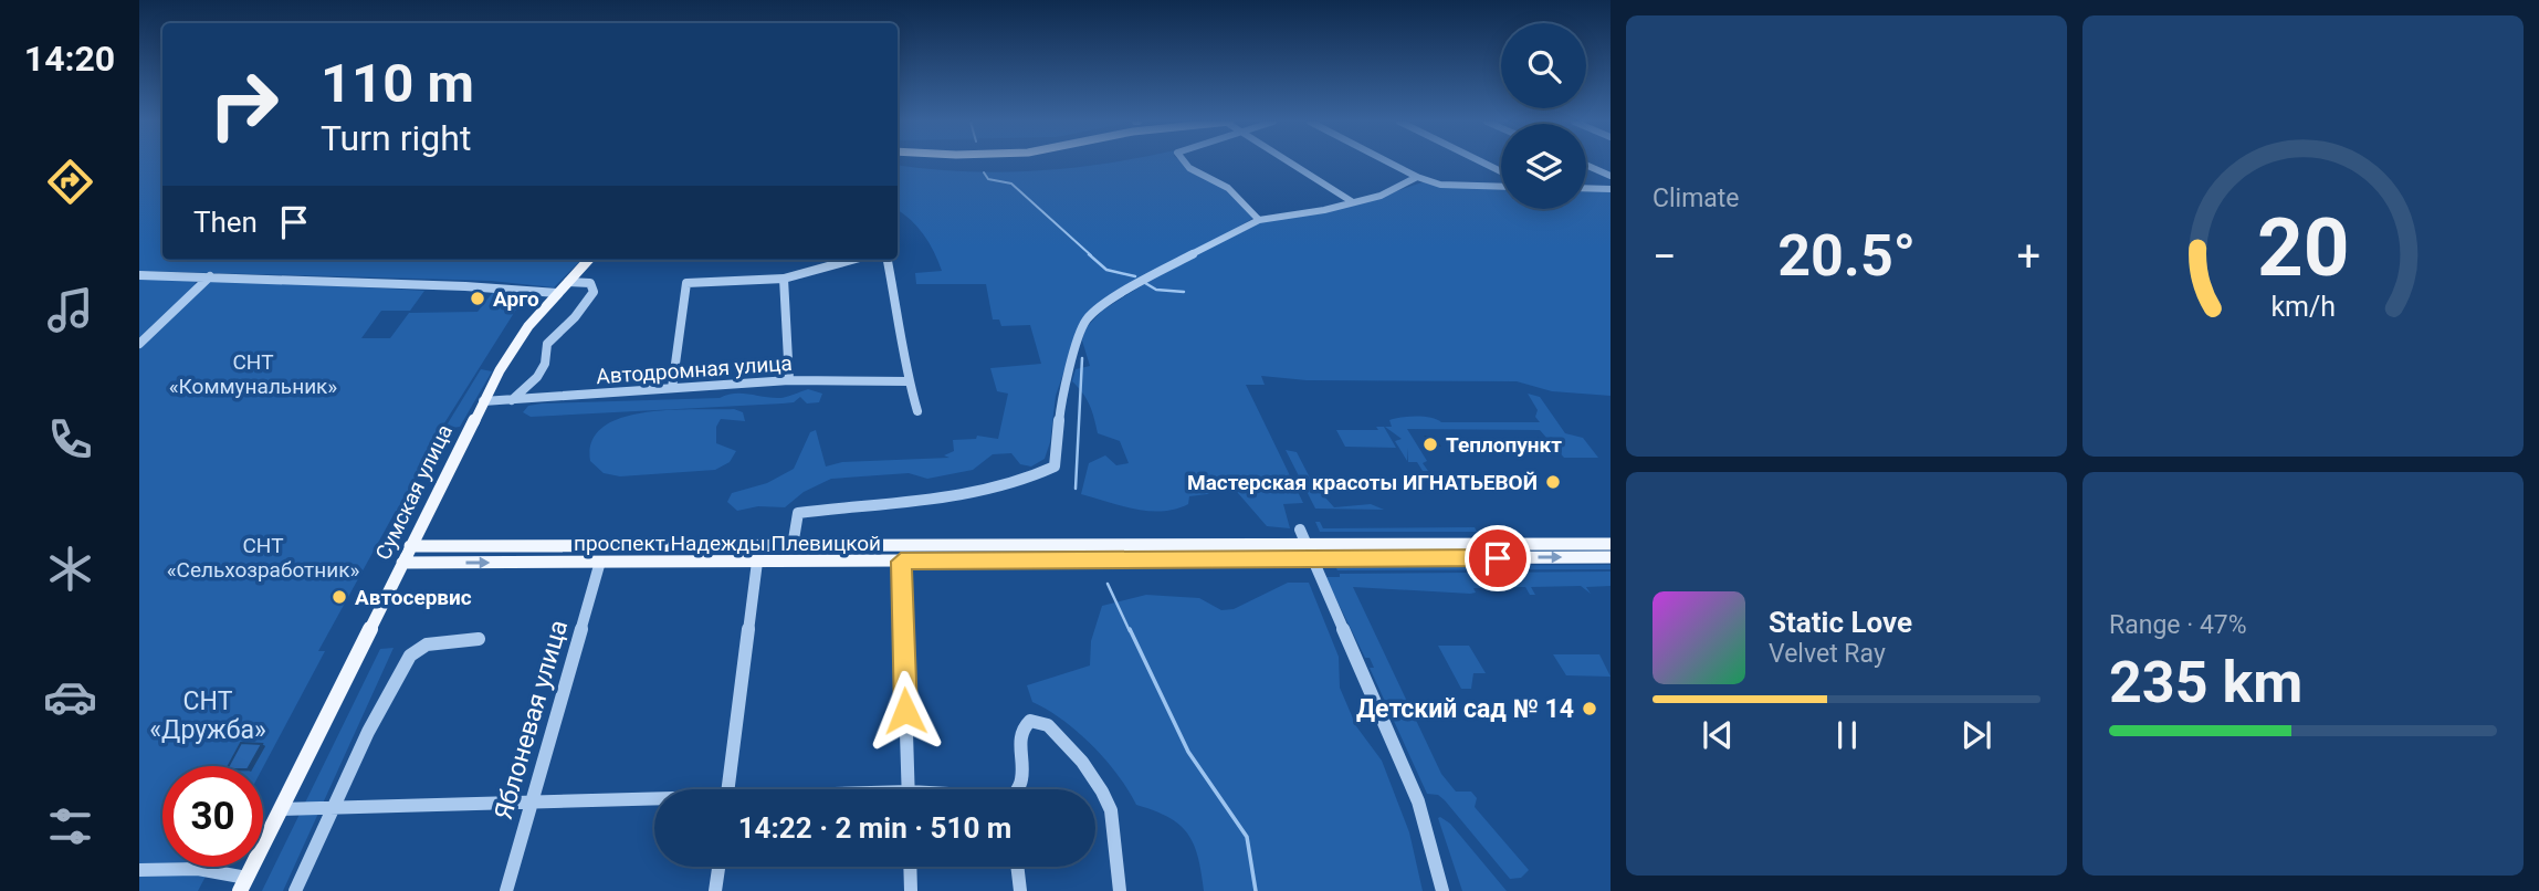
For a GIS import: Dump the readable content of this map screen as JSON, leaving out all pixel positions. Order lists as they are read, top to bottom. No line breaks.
{"streets":{"main road":["Сумская улица","проспект Надежды Плевицкой"],"street":["Автодромная улица","Яблоневая улица"]},"crossings":[["Автодромная улица","Сумская улица"],["Сумская улица","проспект Надежды Плевицкой"],["проспект Надежды Плевицкой","Яблоневая улица"]],"parks":["СНТ «Коммунальник»","СНТ «Сельхозработник»","СНТ «Дружба»"],"places":["Арго","Теплопункт","Мастерская красоты ИГНАТЬЕВОЙ","Автосервис","Детский сад № 14"],"page":{"tabs":"14:20","tile":["Climate",["Range · 47%","235 km"]],"turn":["110 m","Turn right"],"then":"Then","heat":["−","20.5°","+"],"song":["Static Love","Velvet Ray"],"limit":"30","trip":"14:22 · 2 min · 510 m","gauge":["20","km/h"]}}
